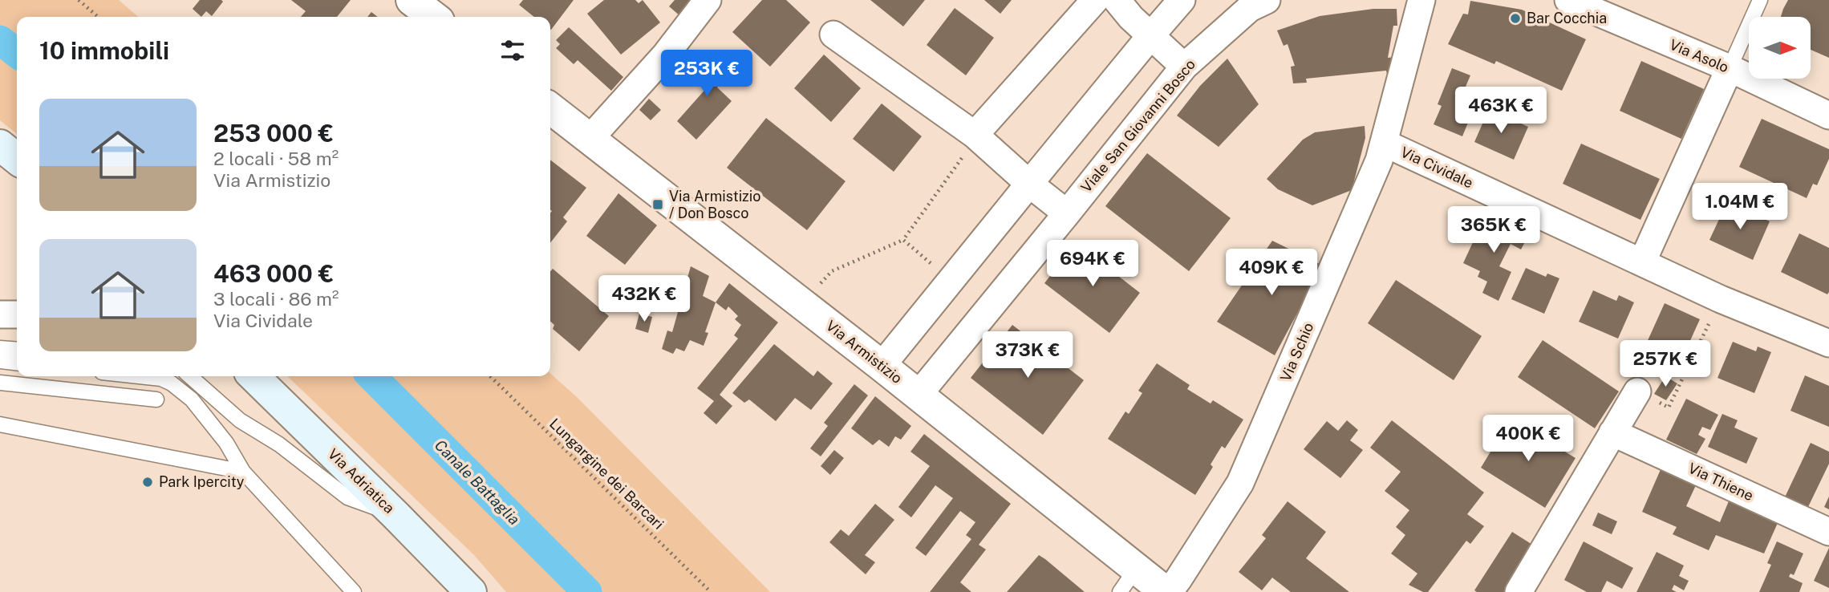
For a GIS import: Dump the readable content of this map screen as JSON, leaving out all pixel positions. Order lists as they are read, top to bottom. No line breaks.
{"streets":{"main road":["Via Adriatica"],"street":["Via Asolo","Viale San Giovanni Bosco","Via Cividale","Via Armistizio","Via Schio","Via Thiene"],"path":["Lungargine dei Barcari"]},"crossings":[["Viale San Giovanni Bosco","Via Armistizio"],["Via Cividale","Via Schio"],["Via Armistizio","Via Schio"]],"water":["Canale Battaglia"],"places":{"other":["Bar Cocchia","Park Ipercity"],"transit":["Via Armistizio / Don Bosco"]},"north":"right","page":{"heading":"10 immobili","price":["253K €","463K €","1.04M €","365K €","694K €","409K €","432K €","373K €","257K €","400K €"],"list":[{"name":"253 000 €","note":"2 locali · 58 m² · Via Armistizio"},{"name":"463 000 €","note":"3 locali · 86 m² · Via Cividale"}]}}
